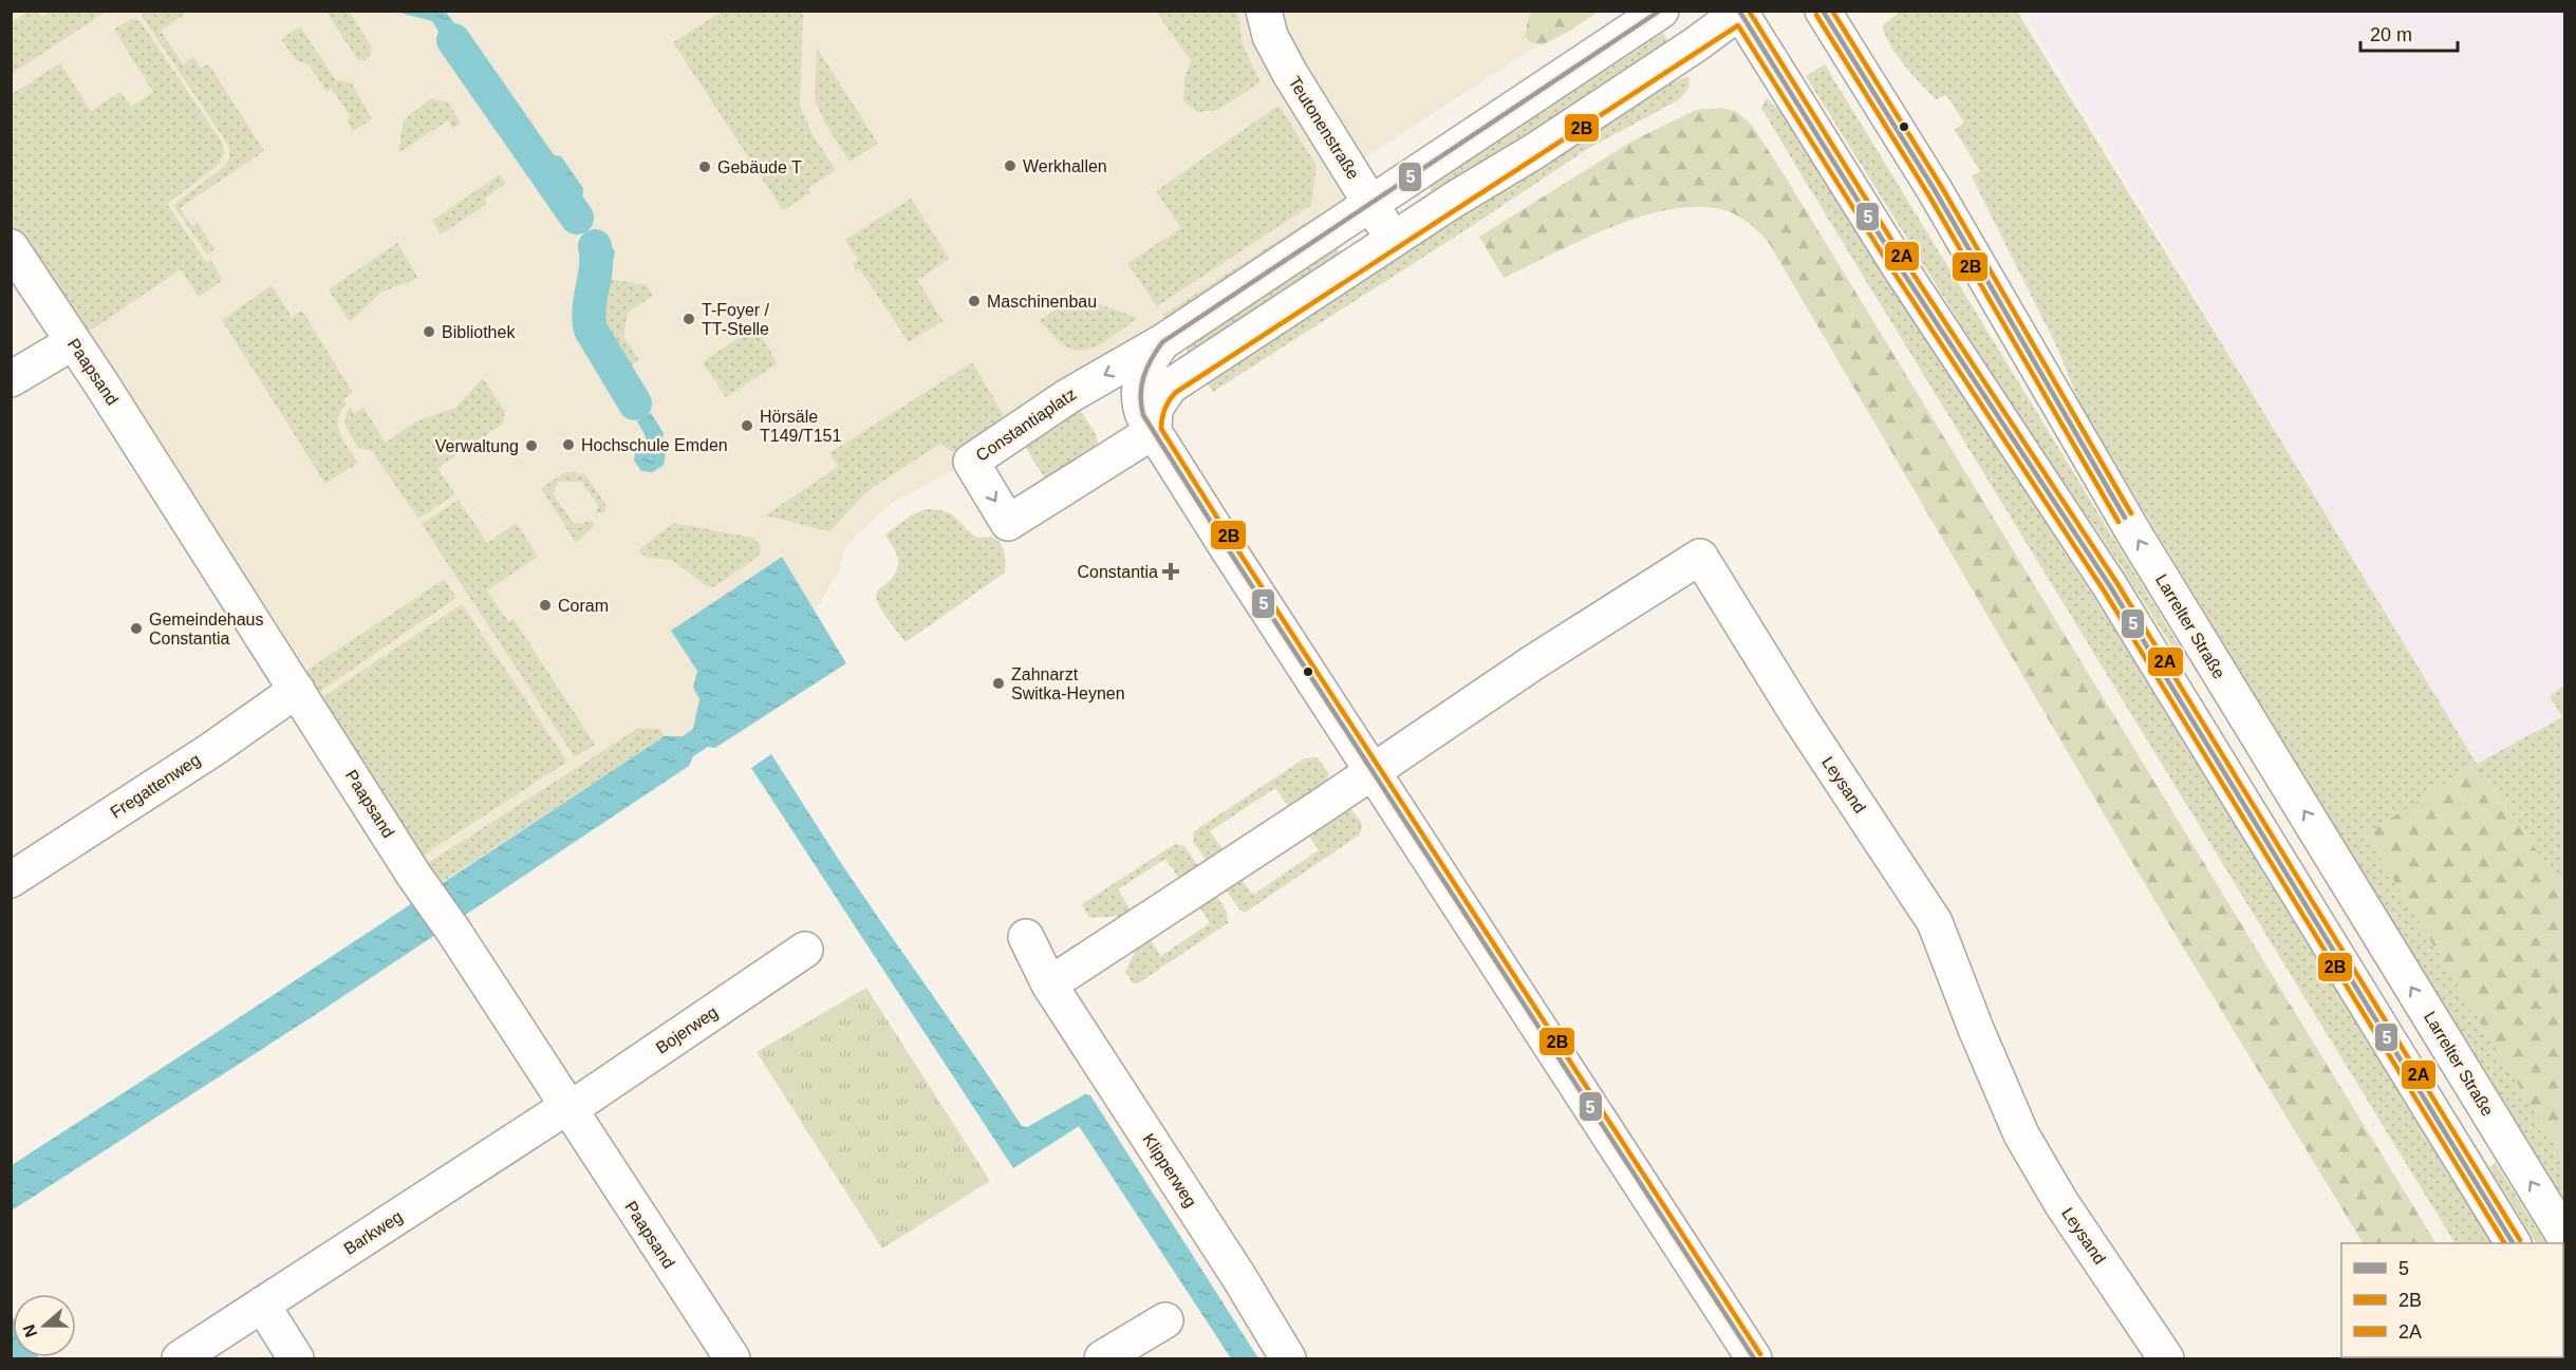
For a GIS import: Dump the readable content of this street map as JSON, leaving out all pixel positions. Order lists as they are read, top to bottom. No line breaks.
{"streets":{"street":["Teutonenstraße","Paapsand","Constantiaplatz","Larrelter Straße","Leysand","Fregattenweg","Bojerweg","Klipperweg","Barkweg"]},"crossings":[["Paapsand","Fregattenweg"],["Paapsand","Bojerweg"],["Paapsand","Barkweg"],["Bojerweg","Barkweg"]],"places":{"other":["Werkhallen","Gebäude T","Maschinenbau","T-Foyer / TT-Stelle","Bibliothek","Hörsäle T149/T151","Hochschule Emden","Verwaltung","Coram","Gemeindehaus Constantia","Zahnarzt Switka-Heynen"],"health":["Constantia"]},"lines":["transit line 5","transit line 2A","transit line 2B"],"legend":["5","2B","2A"],"scale_bar":"20 m","north":"left"}
